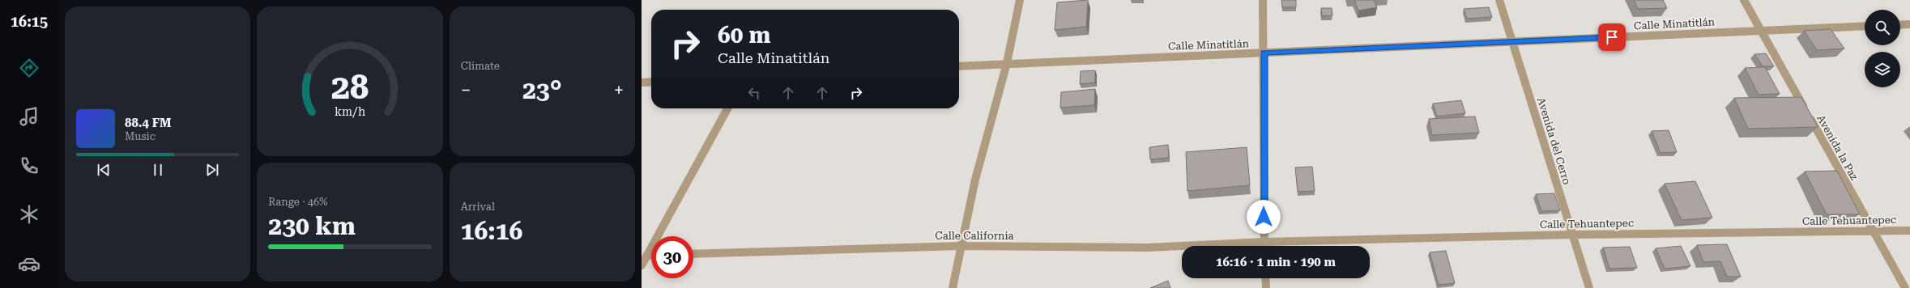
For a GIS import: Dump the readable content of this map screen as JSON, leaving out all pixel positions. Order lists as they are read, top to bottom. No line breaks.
{"streets":{"street":["Calle Minatitlán","Avenida del Cerro","Avenida la Paz","Calle Tehuantepec","Calle California"]},"crossings":[["Calle Minatitlán","Avenida del Cerro"],["Calle Minatitlán","Avenida la Paz"],["Avenida del Cerro","Calle Tehuantepec"],["Avenida la Paz","Calle Tehuantepec"],["Calle Tehuantepec","Calle California"]],"page":{"tabs":"16:15","tile":["Climate",["Range · 46%","230 km"],["Arrival","16:16"]],"turn":["60 m","Calle Minatitlán"],"heat":["−","23°","+"],"song":["88.4 FM","Music"],"limit":"30","trip":"16:16 · 1 min · 190 m","gauge":["28","km/h"]}}
